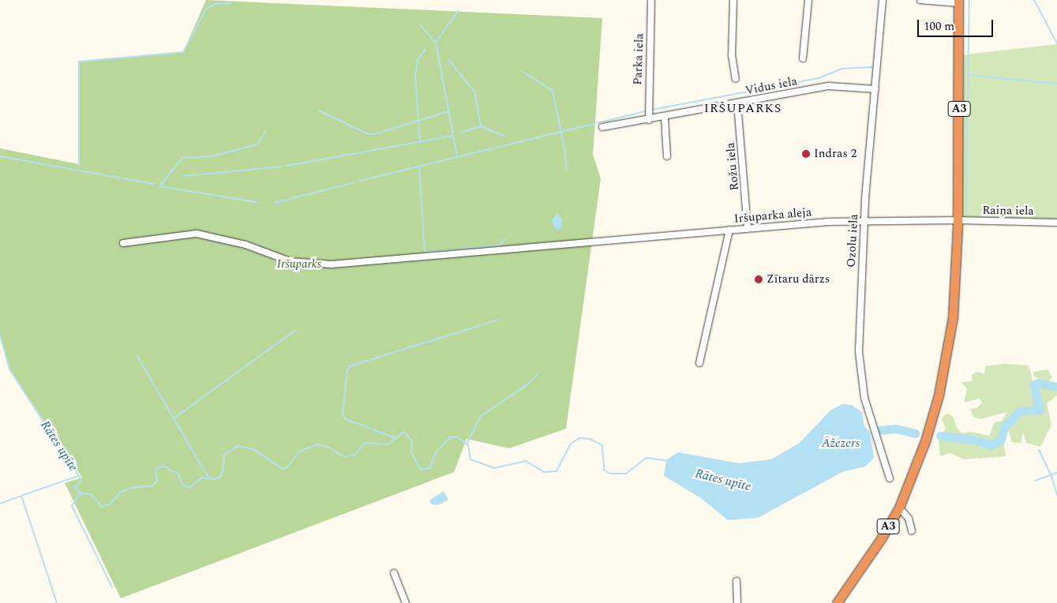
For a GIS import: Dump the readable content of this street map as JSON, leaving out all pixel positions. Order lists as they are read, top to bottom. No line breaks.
{"streets":{"highway":["A3"],"street":["Parka iela","Vidus iela","Rožu iela","Raiņa iela","Iršuparka aleja","Ozolu iela"]},"crossings":[["Parka iela","Vidus iela"],["Vidus iela","Rožu iela"],["Vidus iela","Ozolu iela"],["A3","Raiņa iela"],["A3","Iršuparka aleja"],["Rožu iela","Iršuparka aleja"],["Raiņa iela","Iršuparka aleja"],["Iršuparka aleja","Ozolu iela"]],"districts":["IRŠUPARKS"],"water":["Āžezers","Rātes upīte"],"parks":["Iršuparks"],"places":["Indras 2","Zītaru dārzs"],"scale_bar":"100 m"}
